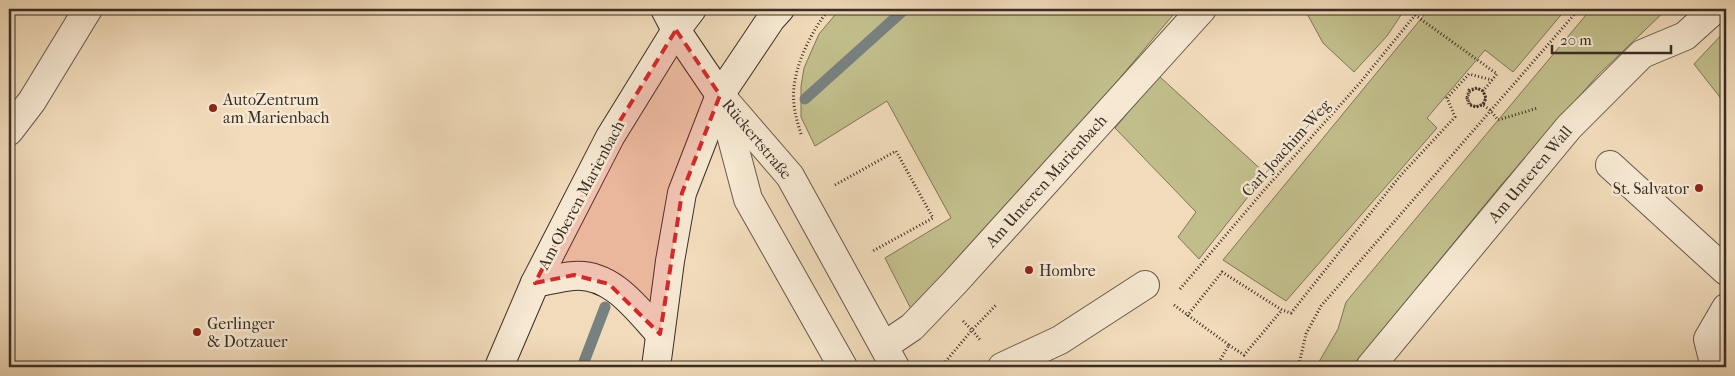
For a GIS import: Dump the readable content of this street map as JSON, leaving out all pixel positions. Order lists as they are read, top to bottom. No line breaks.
{"streets":{"street":["Rückertstraße","Am Unteren Wall","Am Unteren Marienbach","Am Oberen Marienbach"],"path":["Carl-Joachim-Weg"]},"crossings":[["Rückertstraße","Am Unteren Marienbach"]],"places":["AutoZentrum am Marienbach","St. Salvator","Hombre","Gerlinger & Dotzauer"],"scale_bar":"20 m"}
